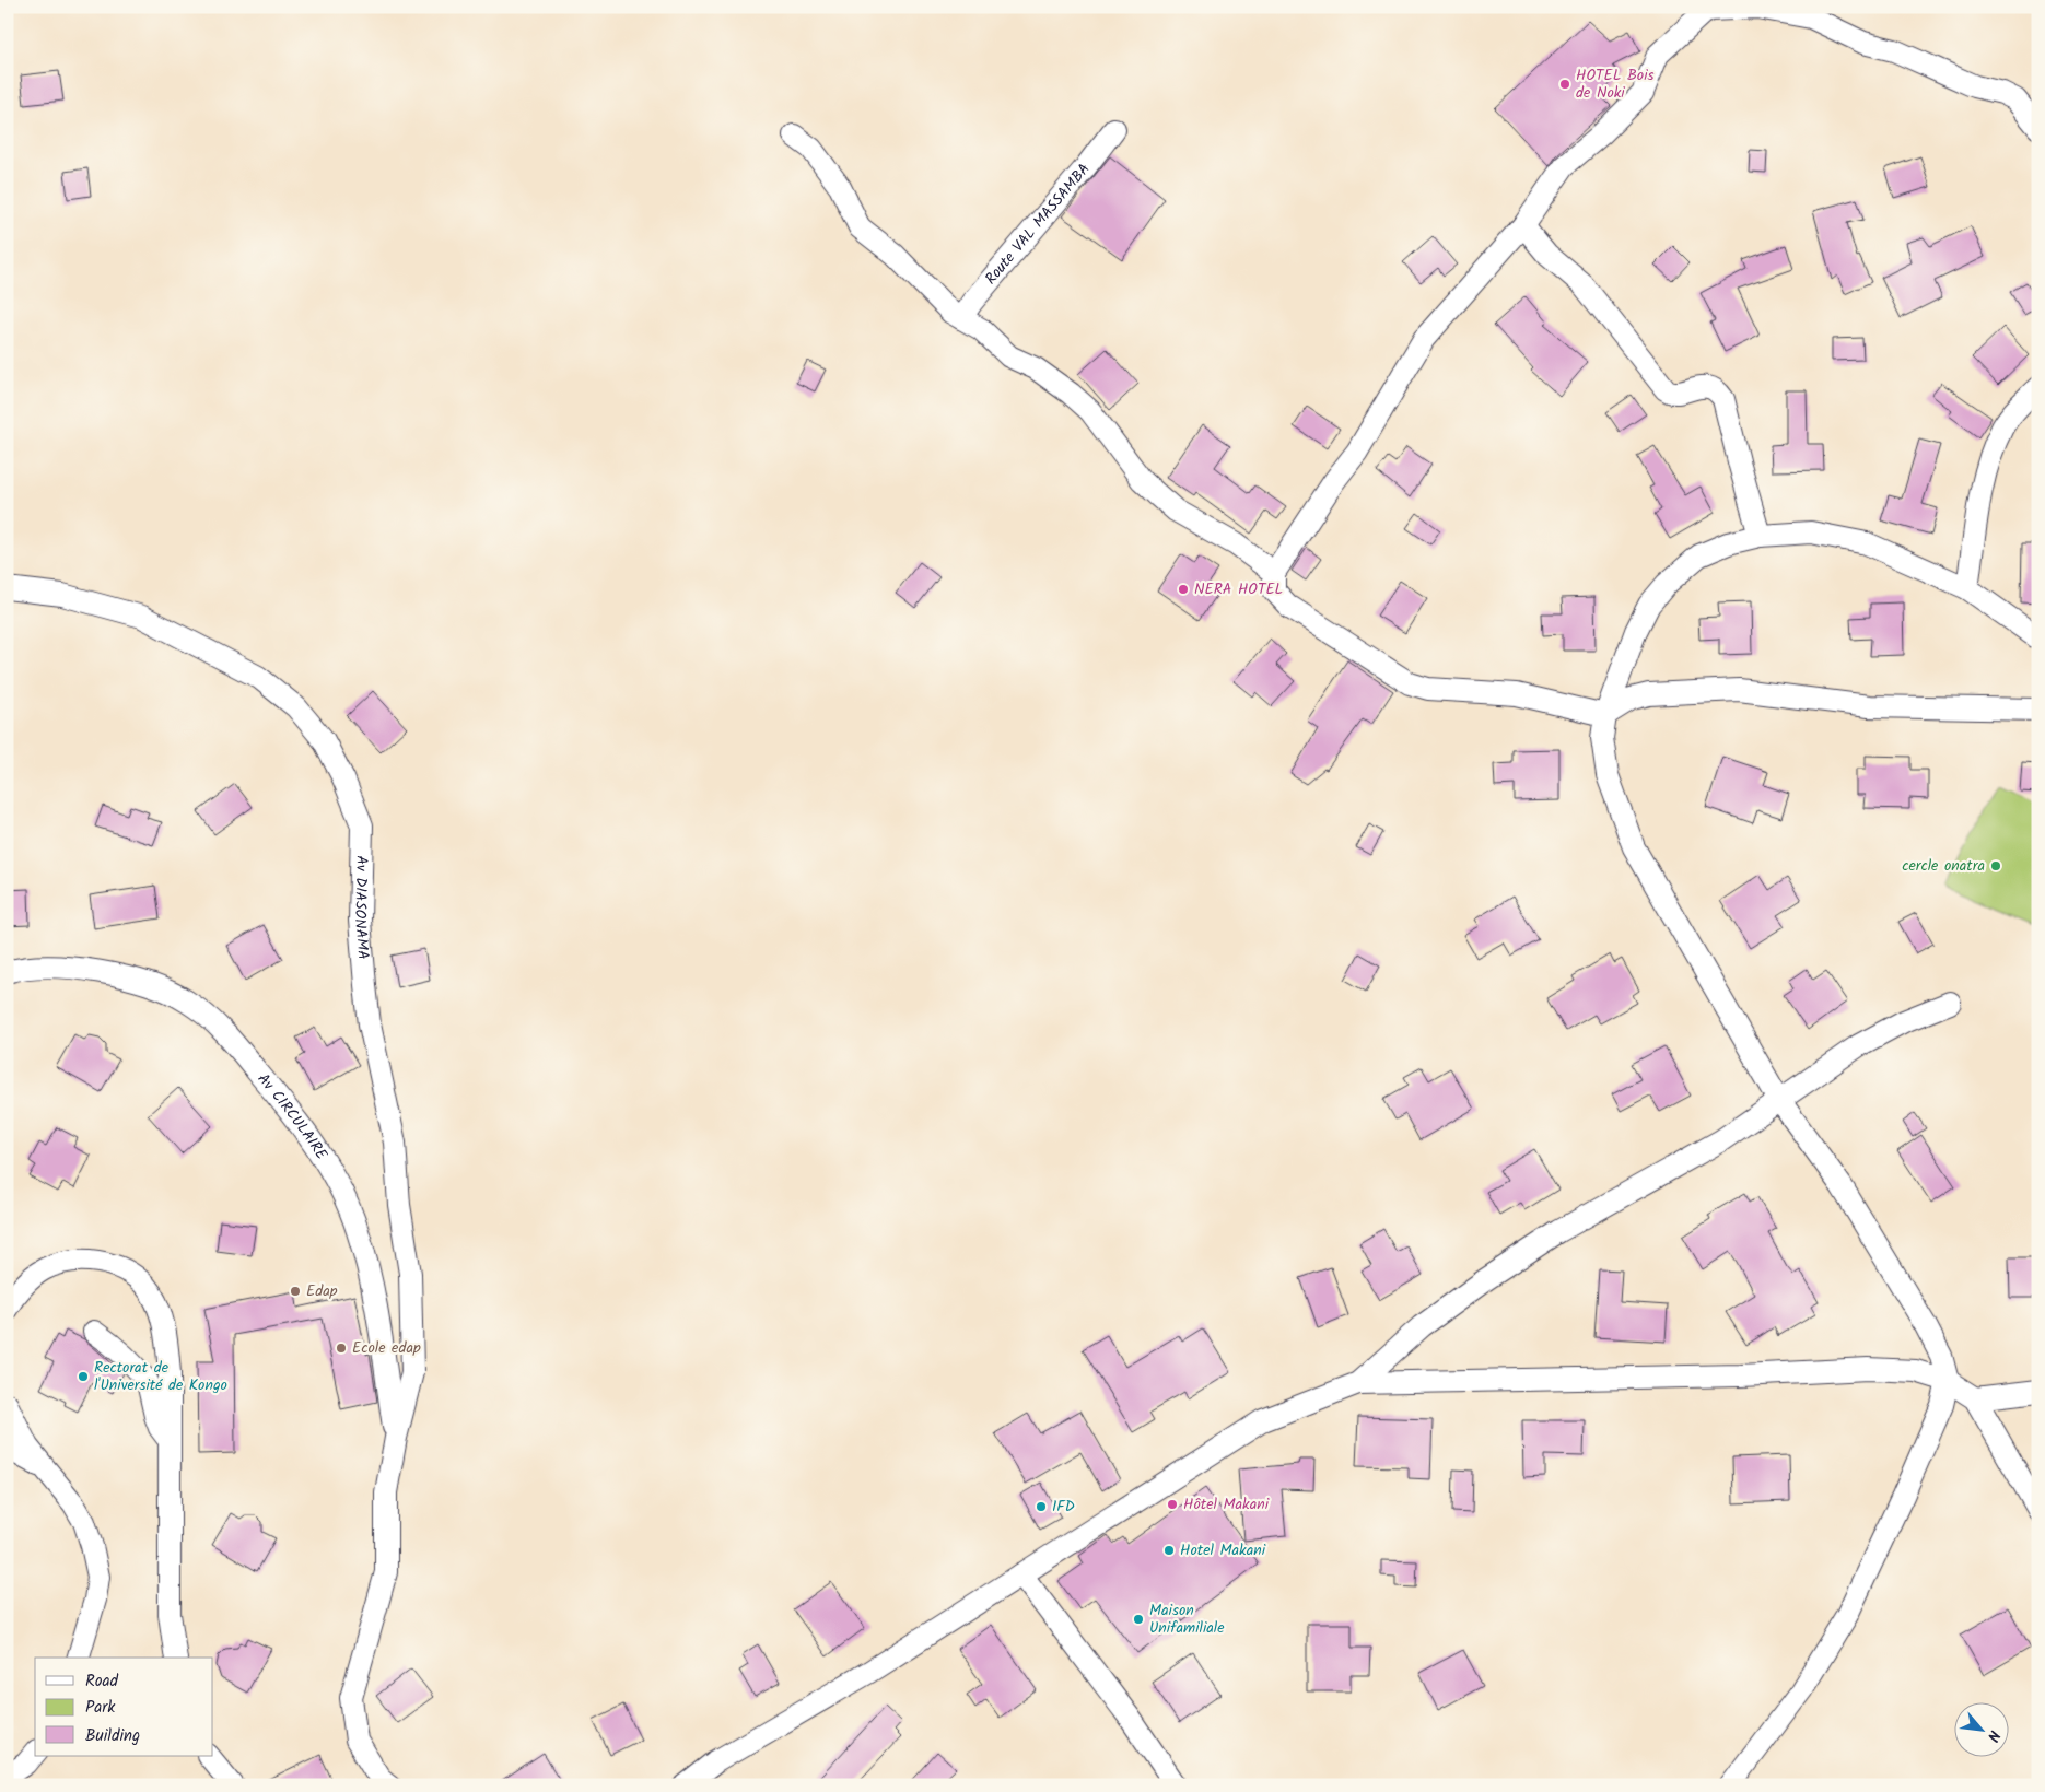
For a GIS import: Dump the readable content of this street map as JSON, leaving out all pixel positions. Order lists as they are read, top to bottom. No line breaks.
{"streets":{"street":["Route VAL MASSAMBA","Av DIASONAMA","Av CIRCULAIRE"]},"crossings":[["Av DIASONAMA","Av CIRCULAIRE"]],"places":["HOTEL Bois de Noki","NERA HOTEL","cercle onatra","Edap","Ecole edap","Rectorat de l'Université de Kongo","Hôtel Makani","IFD","Hotel Makani","Maison Unifamiliale"],"legend":["Road","Park","Building"],"north":"bottom right"}
